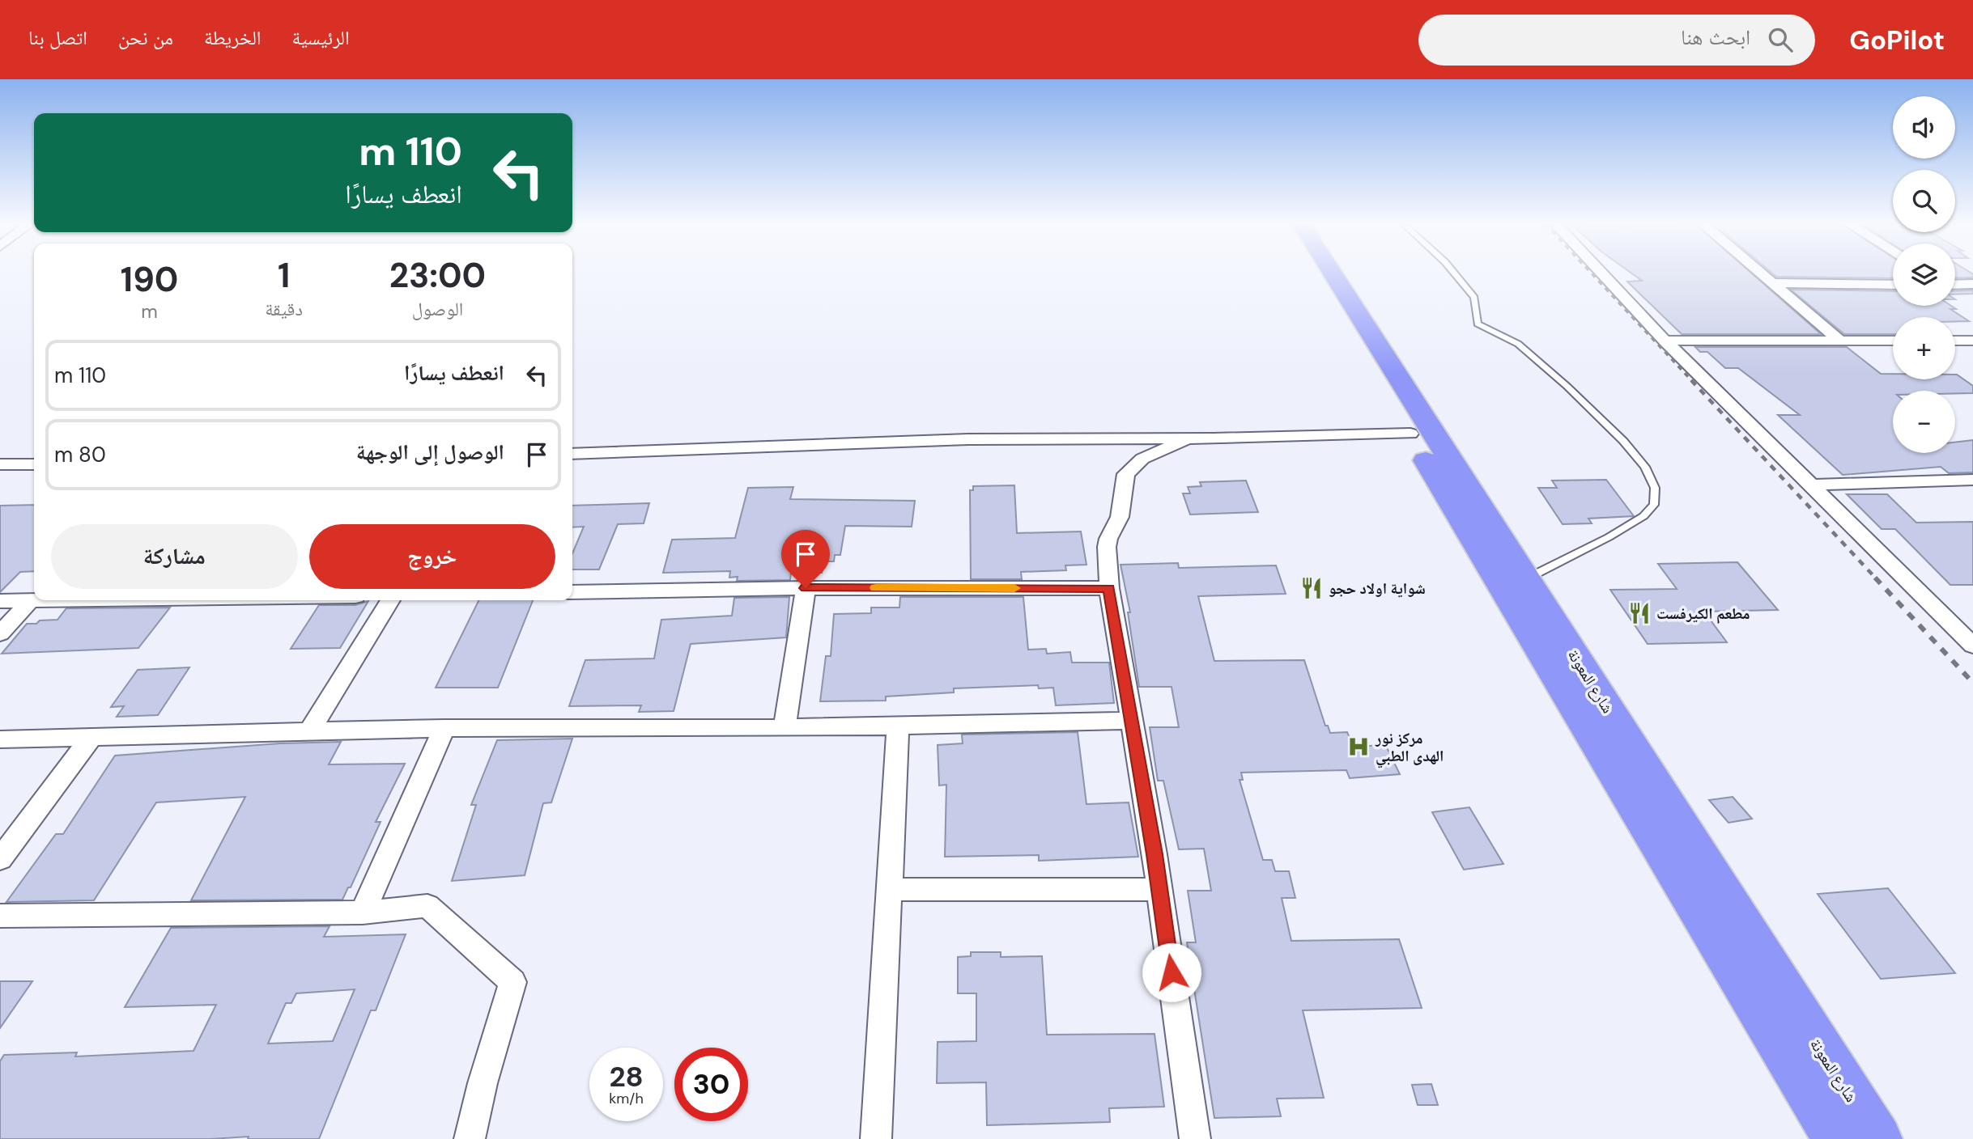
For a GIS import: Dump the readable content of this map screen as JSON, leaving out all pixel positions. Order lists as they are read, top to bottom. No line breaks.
{"streets":{"highway":["شارع المعونة"]},"places":{"restaurant":["شواية اولاد حجو","مطعم الكيرفست"],"hospital":["مركز نور الهدى الطبي"]},"page":{"header":"GoPilot","search":"ابحث هنا","nav":["الرئيسية","الخريطة","من نحن","اتصل بنا"],"map_buttons":["+","−"],"turn":["110 m","انعطف يسارًا"],"eta":["23:00","الوصول","1","دقيقة","190","m"],"list":[{"name":"انعطف يسارًا","value":"110 m"},{"name":"الوصول إلى الوجهة","value":"80 m"}],"buttons":["خروج","مشاركة"],"speed":"28 km/h","limit":"30"}}
